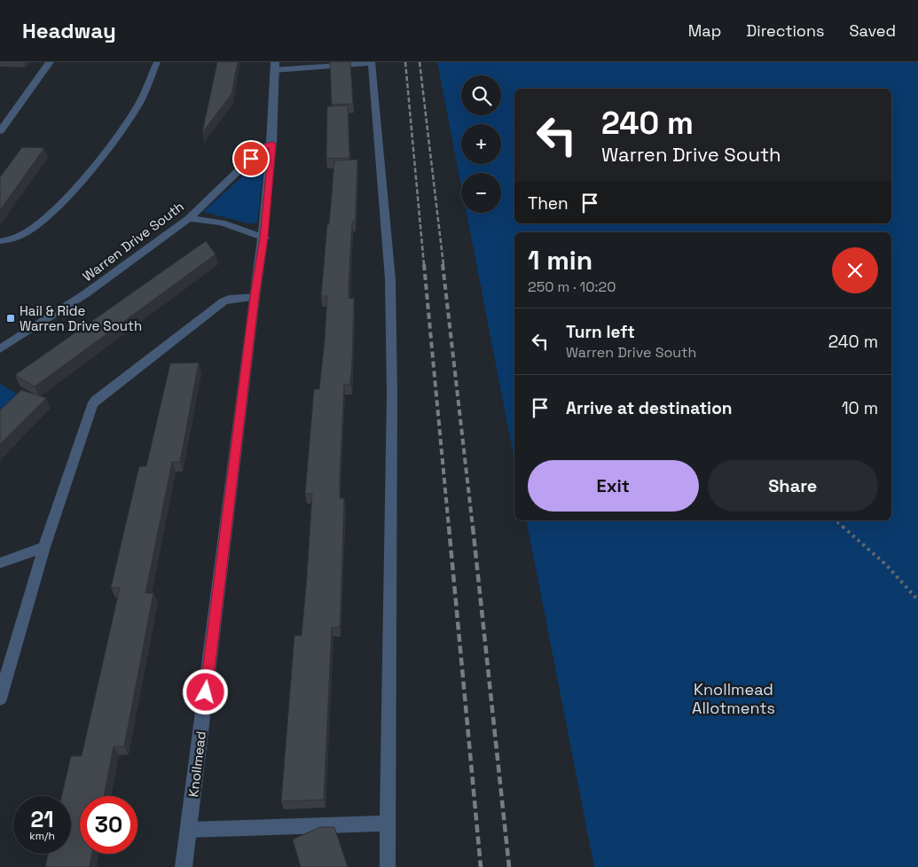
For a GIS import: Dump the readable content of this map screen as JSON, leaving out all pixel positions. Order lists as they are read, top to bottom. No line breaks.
{"streets":{"street":["Warren Drive South","Knollmead"]},"crossings":[["Warren Drive South","Knollmead"]],"parks":["Knollmead Allotments"],"places":{"transit":["Hail & Ride Warren Drive South"]},"page":{"header":"Headway","nav":["Map","Directions","Saved"],"map_buttons":["+","−"],"turn":["240 m","Warren Drive South"],"then":"Then","heading":["1 min","250 m · 10:20"],"list":[{"name":"Turn left","note":"Warren Drive South","value":"240 m"},{"name":"Arrive at destination","value":"10 m"}],"buttons":["Exit","Share"],"speed":"21 km/h","limit":"30"}}
